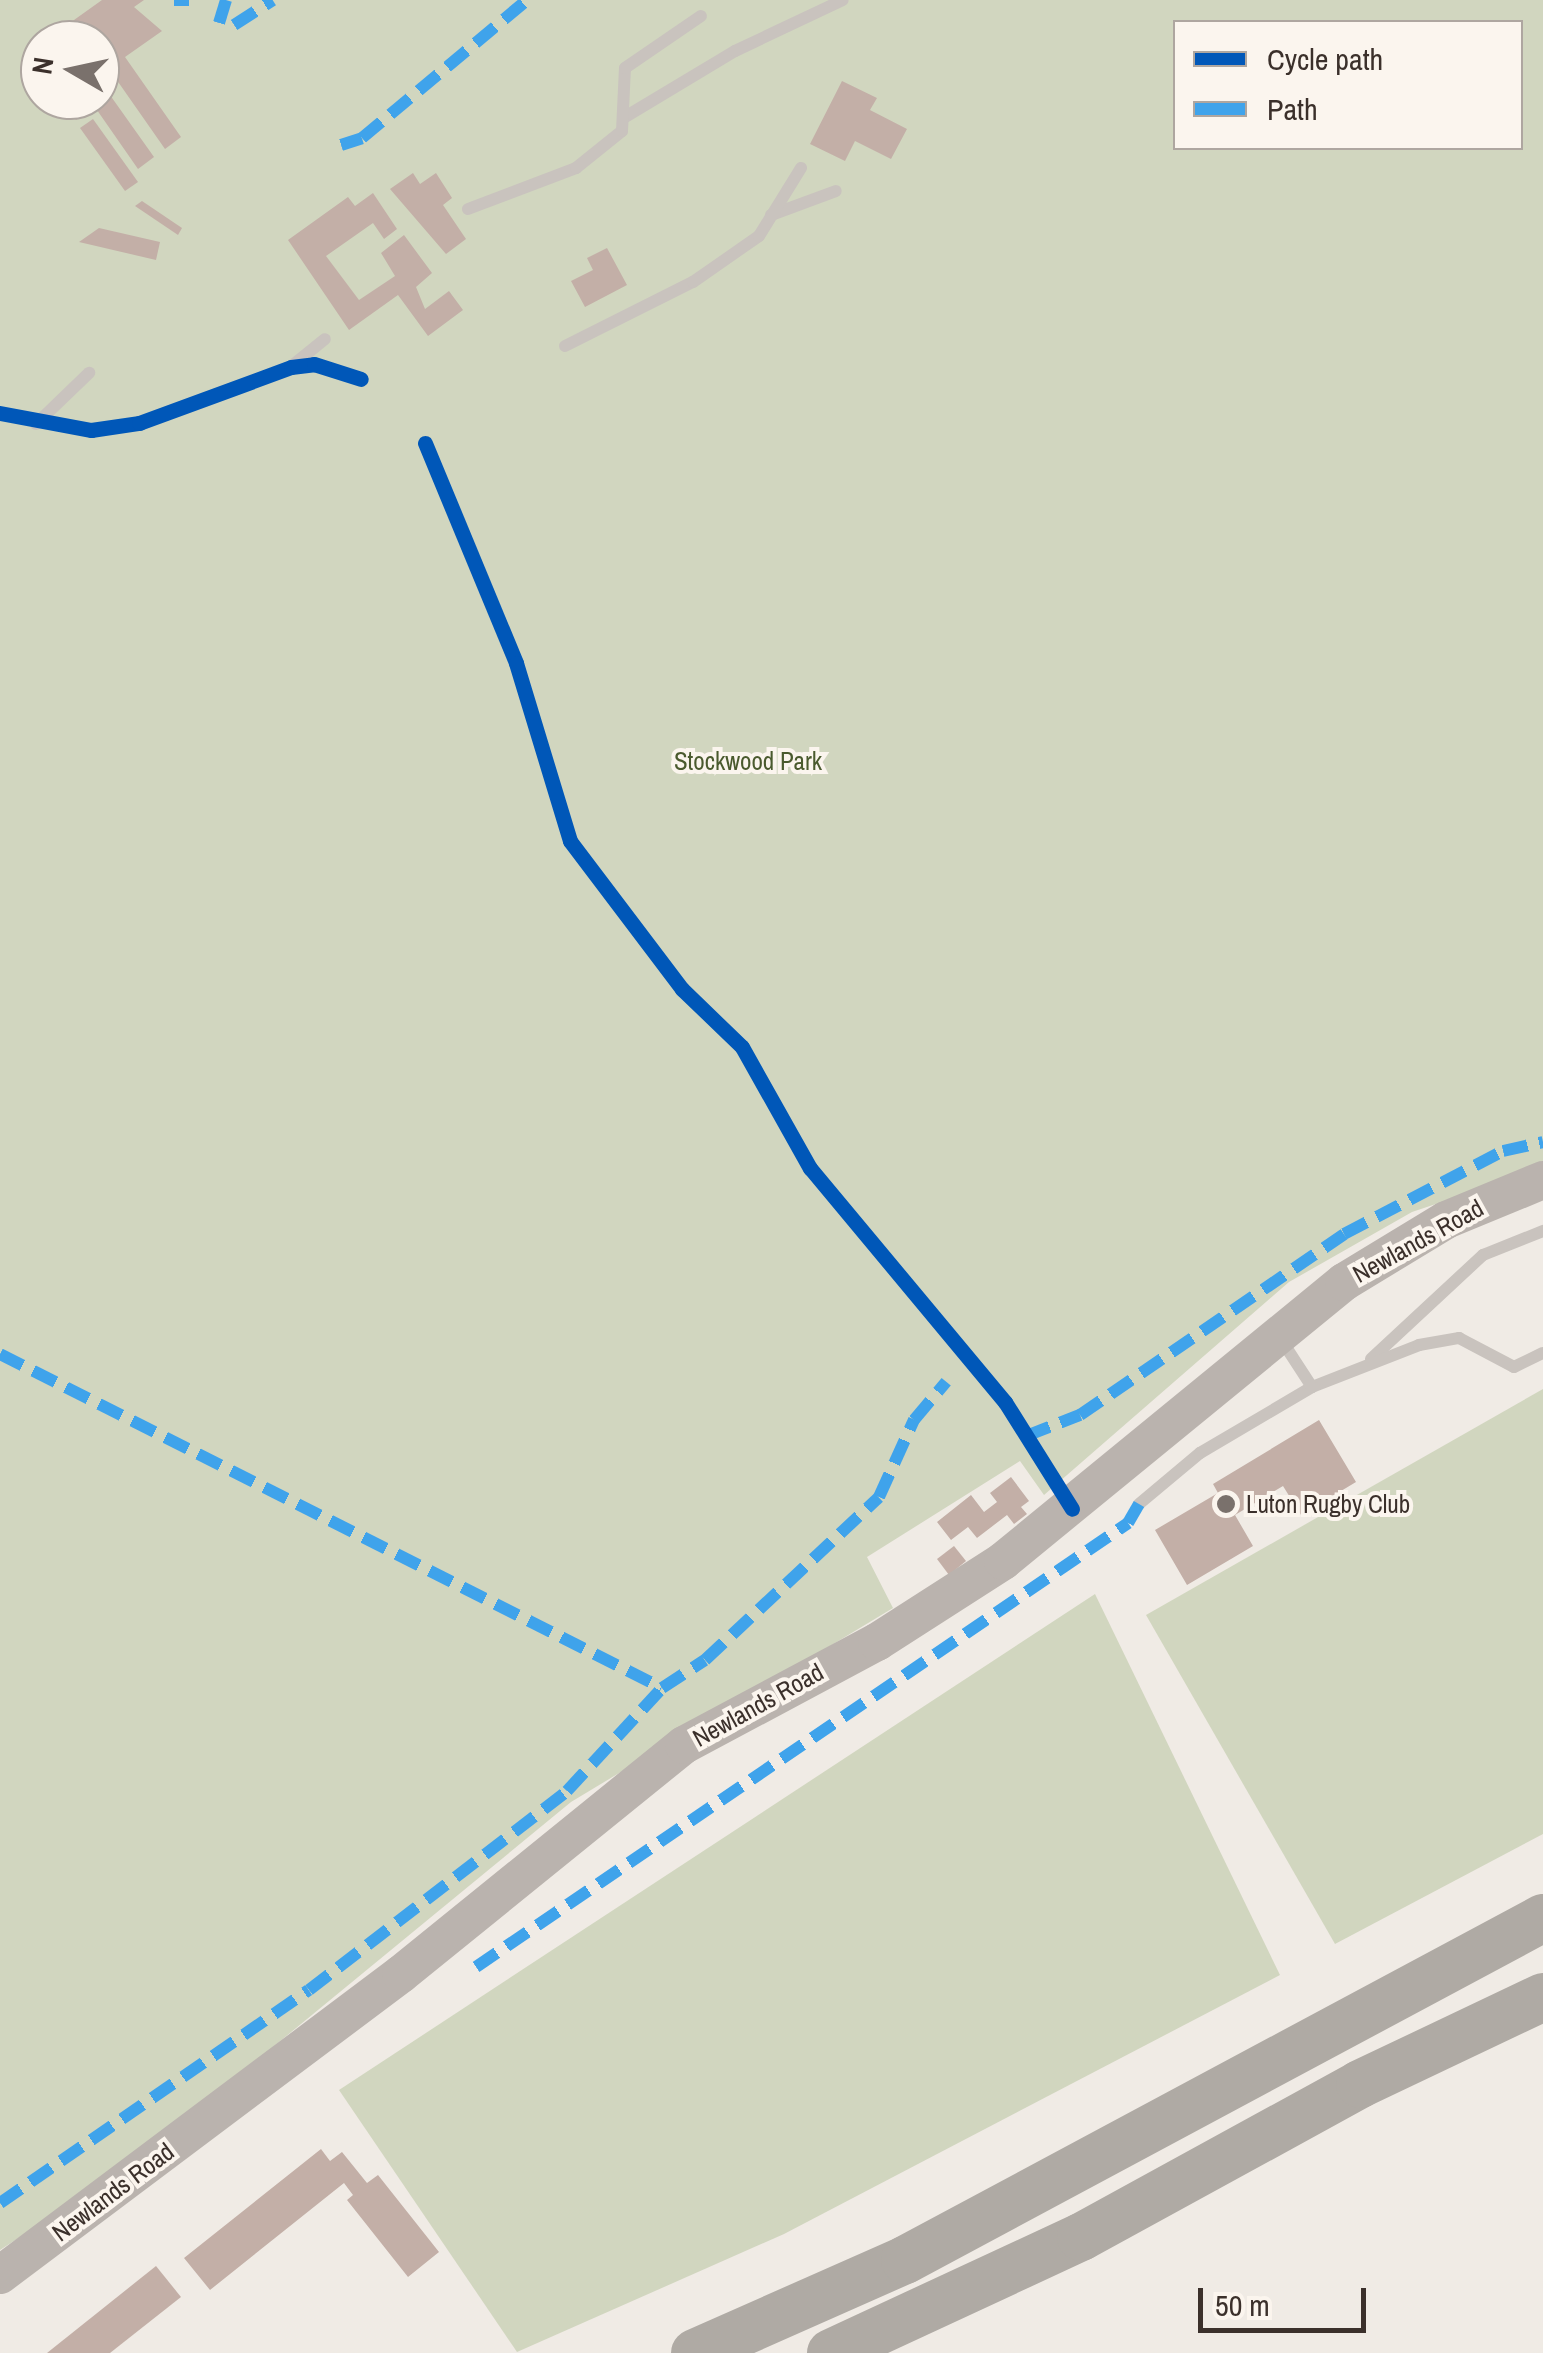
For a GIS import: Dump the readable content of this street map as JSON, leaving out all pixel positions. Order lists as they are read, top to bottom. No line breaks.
{"streets":{"main road":["Newlands Road"]},"parks":["Stockwood Park"],"places":["Luton Rugby Club"],"legend":["Cycle path","Path"],"scale_bar":"50 m","north":"left"}
